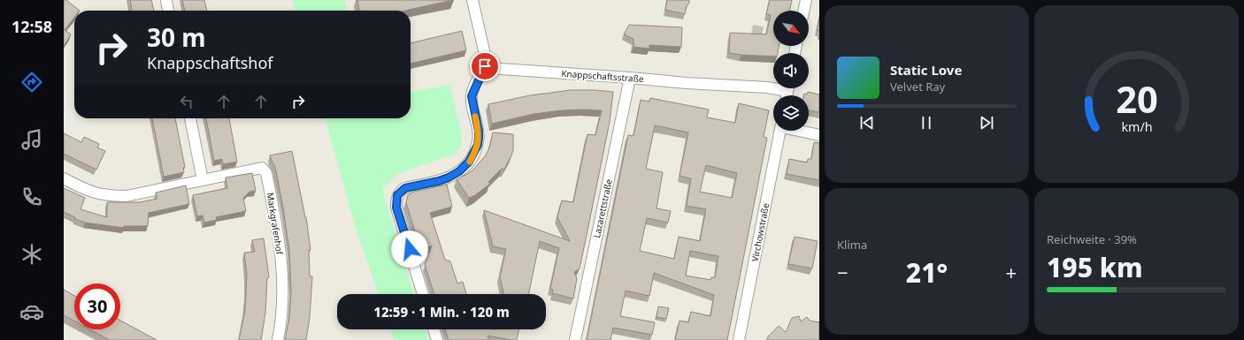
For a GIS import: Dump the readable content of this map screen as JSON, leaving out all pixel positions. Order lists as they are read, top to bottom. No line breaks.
{"streets":{"street":["Knappschaftsstraße","Lazarettstraße","Markgrafenhof","Virchowstraße"]},"crossings":[["Knappschaftsstraße","Lazarettstraße"]],"north":"bottom right","page":{"tabs":"12:58","turn":["30 m","Knappschaftshof"],"song":["Static Love","Velvet Ray"],"tile":["Klima",["Reichweite · 39%","195 km"]],"heat":["−","21°","+"],"limit":"30","trip":"12:59 · 1 Min. · 120 m","gauge":["20","km/h"]}}
